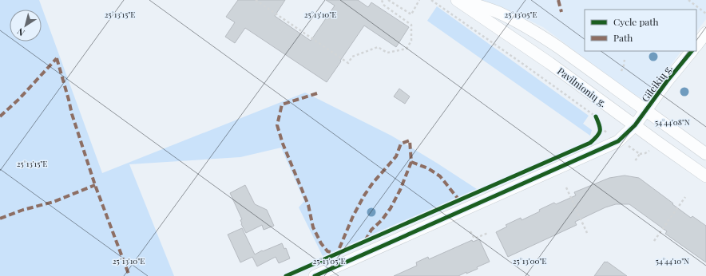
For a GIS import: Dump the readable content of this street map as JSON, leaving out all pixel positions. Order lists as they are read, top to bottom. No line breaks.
{"streets":{"street":["Gileikių g.","Pavilnionių g."]},"crossings":[["Gileikių g.","Pavilnionių g."]],"legend":["Cycle path","Path"],"north":"bottom left","coordinates":["25°13'10\"E","25°13'05\"E","25°13'15\"E","54°44'08\"N","54°44'10\"N","25°13'00\"E"]}
